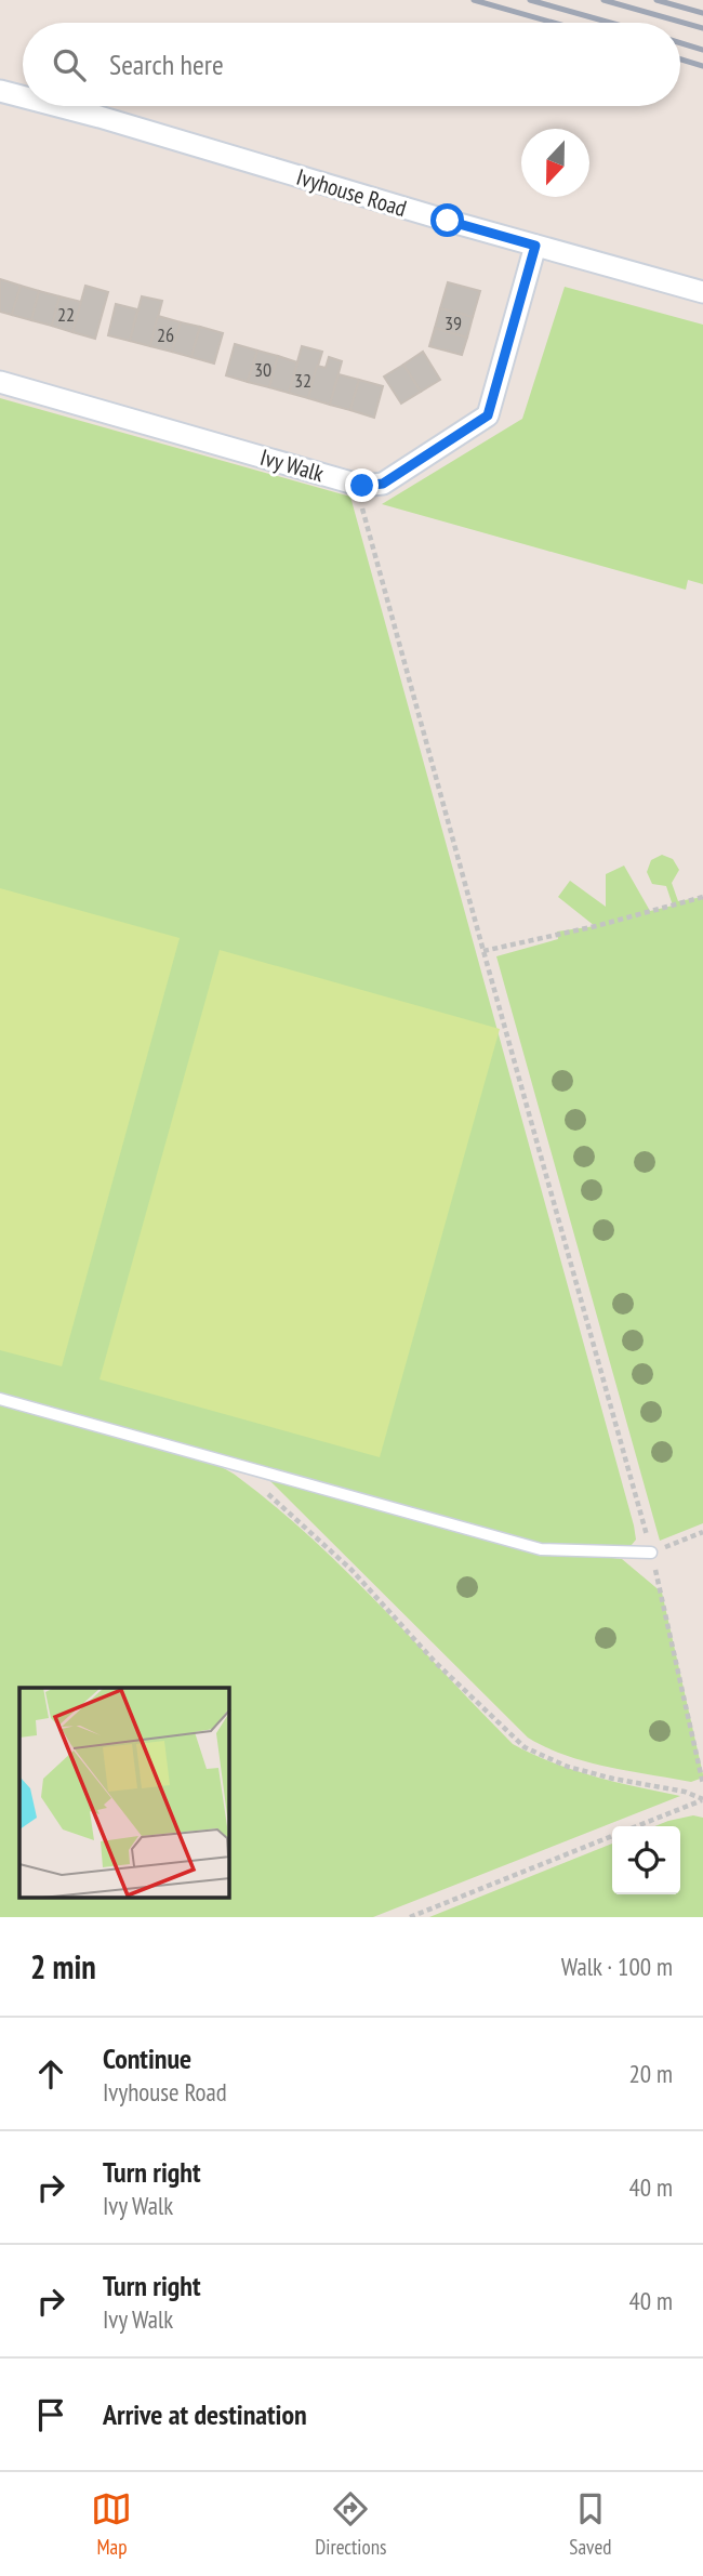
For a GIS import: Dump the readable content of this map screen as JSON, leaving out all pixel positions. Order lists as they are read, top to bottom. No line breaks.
{"streets":{"street":["Ivyhouse Road","Ivy Walk"]},"house_numbers":["22","39","26","30","32"],"north":"bottom","page":{"search":"Search here","heading":["2 min","Walk · 100 m"],"list":[["Continue","Ivyhouse Road","20 m"],["Turn right","Ivy Walk","40 m"],["Turn right","Ivy Walk","40 m"],"Arrive at destination"],"nav":["Map","Directions","Saved"]}}
